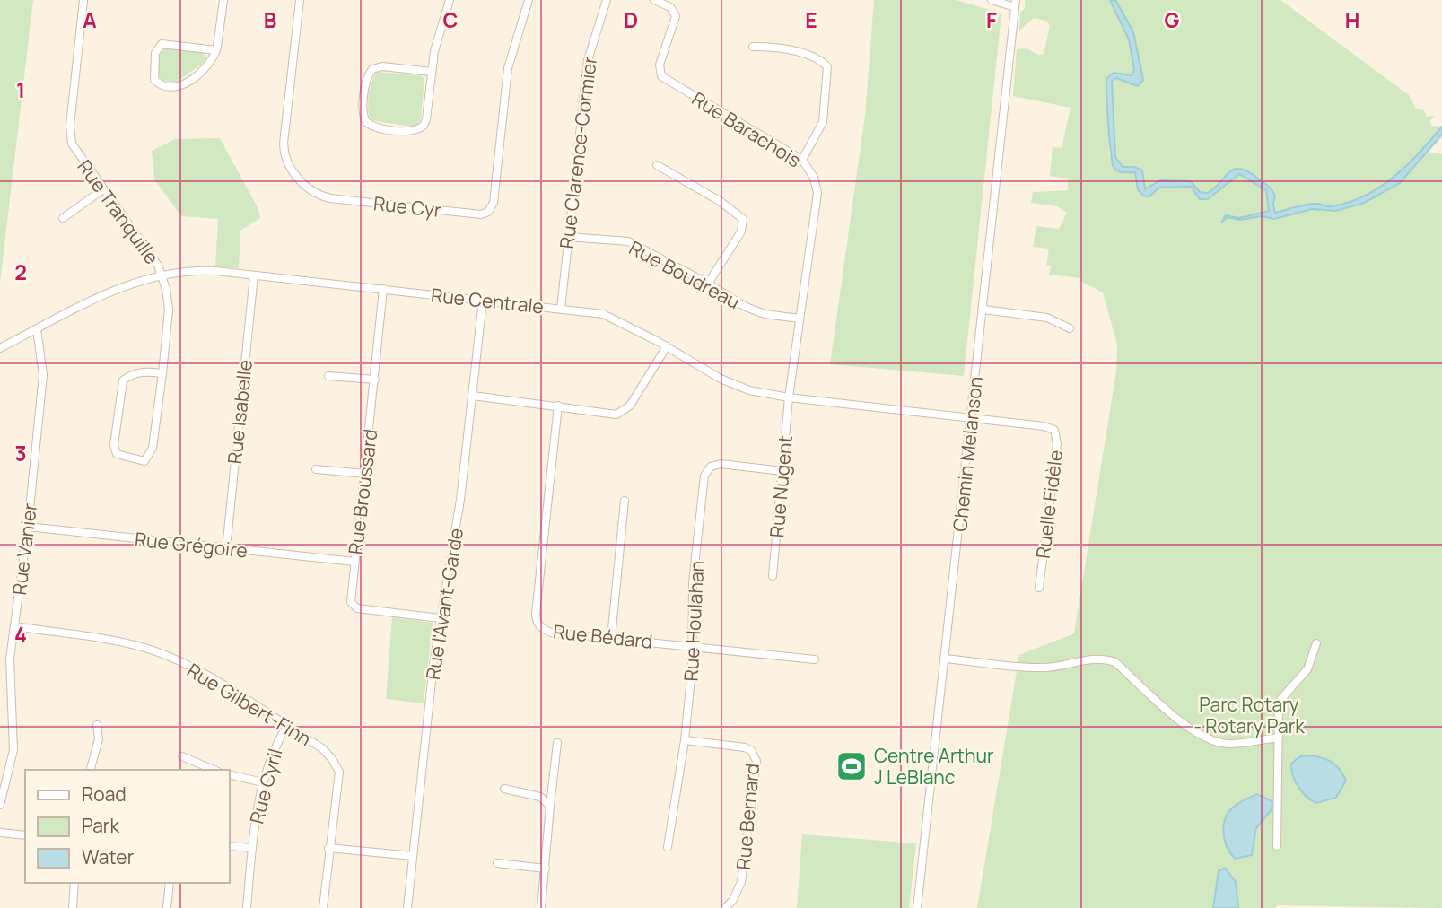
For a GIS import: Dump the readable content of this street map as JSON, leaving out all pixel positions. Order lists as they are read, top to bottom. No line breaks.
{"streets":{"street":["Rue Barachois","Rue Clarence-Cormier","Rue Cyr","Rue Tranquille","Rue Boudreau","Rue Centrale","Rue Isabelle","Chemin Melanson","Rue Nugent","Rue Broussard","Ruelle Fidèle","Rue Grégoire","Rue Vanier","Rue l'Avant-Garde","Rue Houlahan","Rue Bédard","Rue Gilbert-Finn","Rue Cyril","Rue Bernard"]},"crossings":[["Rue Barachois","Rue Boudreau"],["Rue Barachois","Rue Centrale"],["Rue Barachois","Rue Nugent"],["Rue Clarence-Cormier","Rue Boudreau"],["Rue Clarence-Cormier","Rue Centrale"],["Rue Tranquille","Rue Centrale"],["Rue Centrale","Rue Isabelle"],["Rue Centrale","Chemin Melanson"],["Rue Centrale","Rue Nugent"],["Rue Centrale","Rue Broussard"],["Rue Centrale","Ruelle Fidèle"],["Rue Centrale","Rue Vanier"],["Rue Centrale","Rue l'Avant-Garde"],["Rue Isabelle","Rue Grégoire"],["Chemin Melanson","Ruelle Fidèle"],["Rue Nugent","Rue Houlahan"],["Rue Broussard","Rue Grégoire"],["Rue Broussard","Rue l'Avant-Garde"],["Rue Grégoire","Rue Vanier"],["Rue Vanier","Rue Gilbert-Finn"],["Rue Houlahan","Rue Bédard"],["Rue Houlahan","Rue Bernard"],["Rue Gilbert-Finn","Rue Cyril"]],"parks":["Parc Rotary - Rotary Park"],"places":{"sports":["Centre Arthur J LeBlanc"]},"legend":["Road","Park","Water"],"grid":{"columns":["A","B","C","D","E","F","G","H"],"rows":["1","2","3","4"]}}
